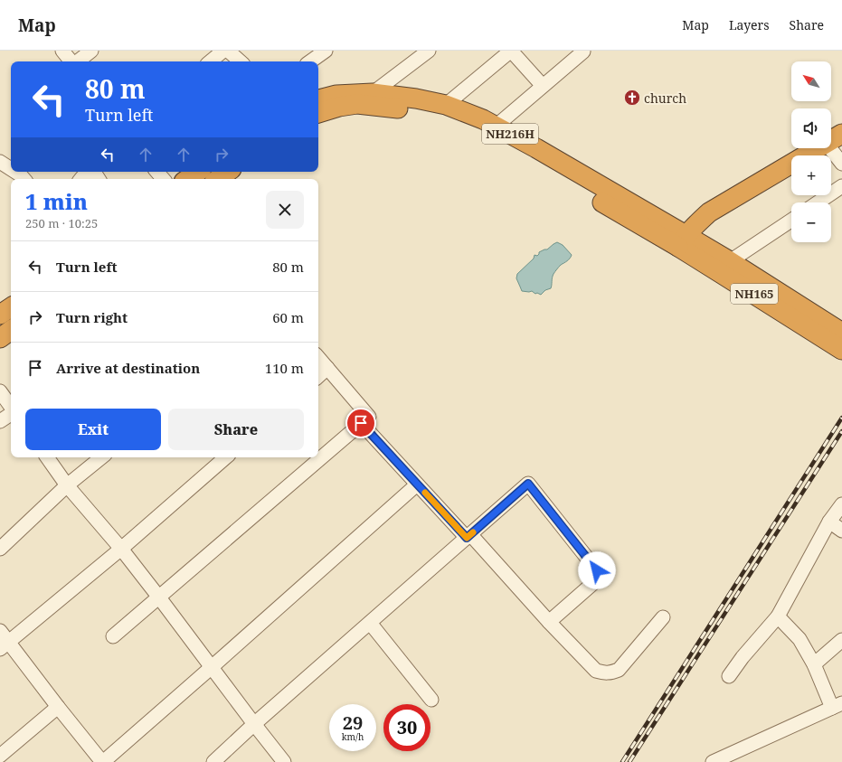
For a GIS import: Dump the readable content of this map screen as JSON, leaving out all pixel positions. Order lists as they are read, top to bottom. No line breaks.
{"streets":{"highway":["NH216H","NH165"]},"crossings":[["NH216H","NH165"]],"places":{"church":["church"]},"north":"top left","page":{"header":"Map","nav":["Map","Layers","Share"],"map_buttons":["+","−"],"turn":["80 m","Turn left"],"heading":["1 min","250 m · 10:25"],"list":[{"name":"Turn left","value":"80 m"},{"name":"Turn right","value":"60 m"},{"name":"Arrive at destination","value":"110 m"}],"buttons":["Exit","Share"],"speed":"29 km/h","limit":"30"}}
